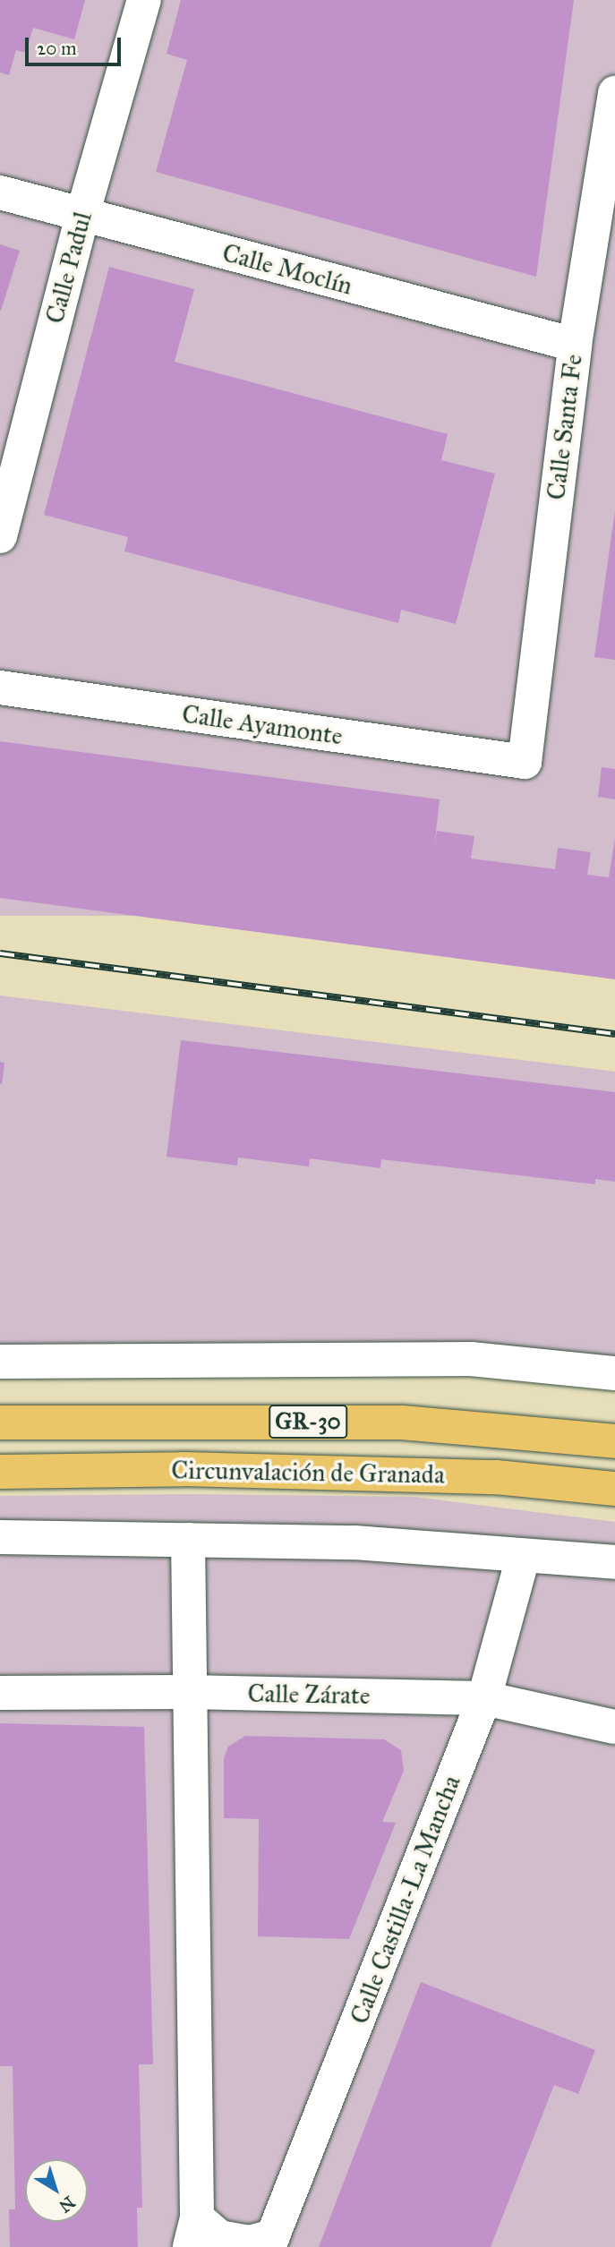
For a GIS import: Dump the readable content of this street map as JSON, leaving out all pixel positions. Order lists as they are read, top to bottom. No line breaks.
{"streets":{"highway":["GR-30","Circunvalación de Granada"],"street":["Calle Padul","Calle Moclín","Calle Santa Fe","Calle Ayamonte","Calle Zárate","Calle Castilla-La Mancha"]},"crossings":[["Calle Padul","Calle Moclín"],["Calle Moclín","Calle Santa Fe"],["Calle Santa Fe","Calle Ayamonte"],["Calle Zárate","Calle Castilla-La Mancha"]],"scale_bar":"20 m","north":"bottom right"}
